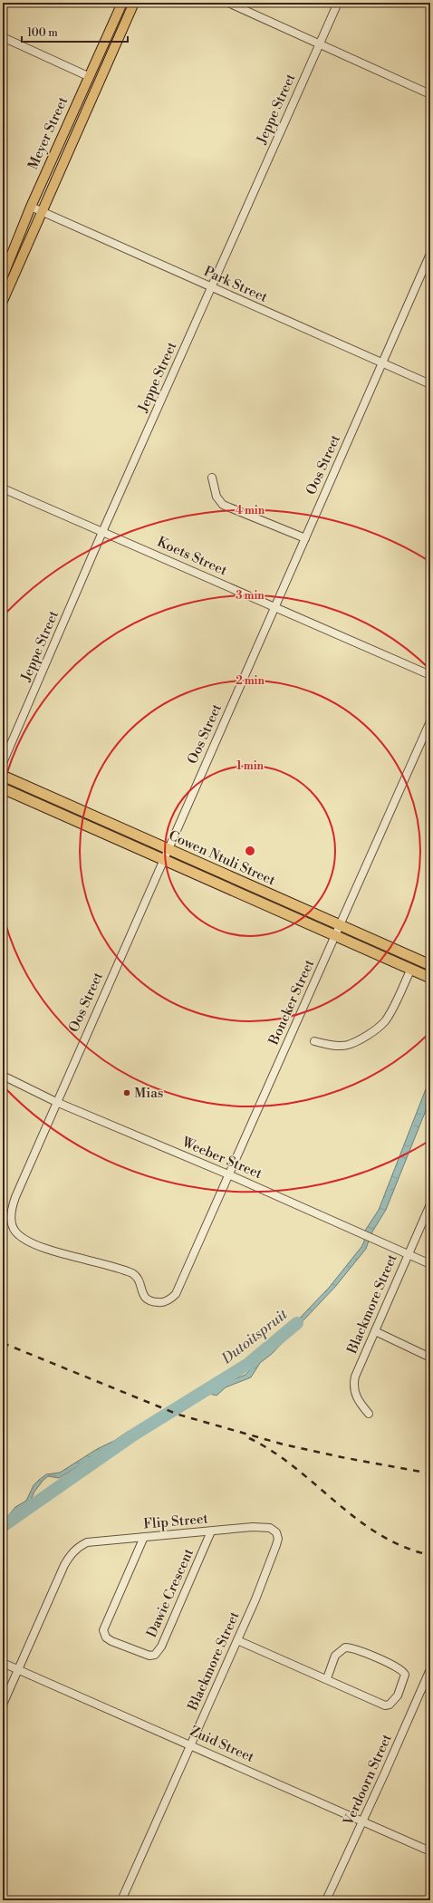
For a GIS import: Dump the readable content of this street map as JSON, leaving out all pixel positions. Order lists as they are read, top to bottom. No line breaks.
{"streets":{"highway":["Cowen Ntuli Street"],"main road":["Meyer Street"],"street":["Jeppe Street","Park Street","Oos Street","Koets Street","Boncker Street","Weeber Street","Blackmore Street","Flip Street","Dawie Crescent","Zuid Street","Verdoorn Street"]},"crossings":[["Jeppe Street","Park Street"],["Jeppe Street","Koets Street"],["Meyer Street","Park Street"],["Park Street","Oos Street"],["Oos Street","Koets Street"],["Oos Street","Cowen Ntuli Street"],["Oos Street","Boncker Street"],["Oos Street","Weeber Street"],["Cowen Ntuli Street","Boncker Street"],["Boncker Street","Weeber Street"],["Weeber Street","Blackmore Street"],["Blackmore Street","Flip Street"],["Blackmore Street","Zuid Street"],["Flip Street","Dawie Crescent"],["Flip Street","Zuid Street"],["Zuid Street","Verdoorn Street"]],"water":["Dutoitspruit"],"places":["Mias"],"scale_bar":"100 m","rings":["4 min","3 min","2 min","1 min"]}
